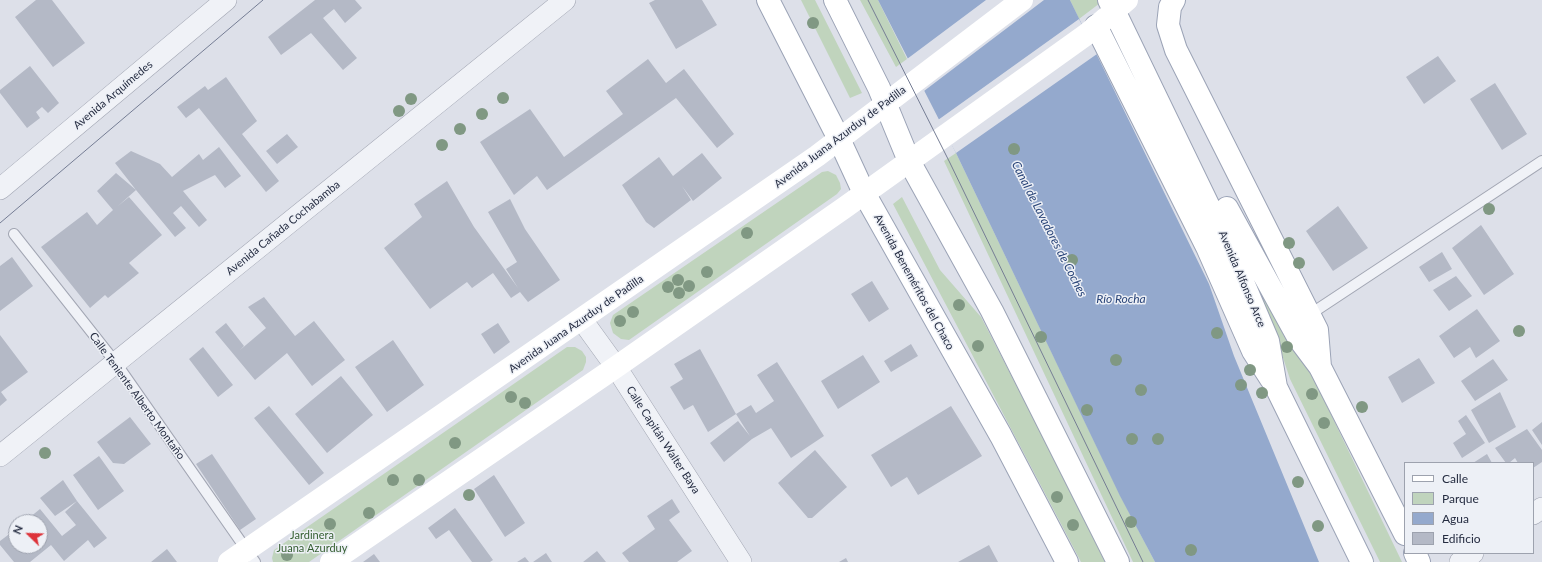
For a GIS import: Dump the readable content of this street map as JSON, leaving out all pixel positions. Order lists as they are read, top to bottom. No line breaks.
{"streets":{"main road":["Avenida Juana Azurduy de Padilla","Avenida Alfonso Arce","Avenida Beneméritos del Chaco"],"street":["Avenida Arquímedes","Avenida Cañada Cochabamba","Calle Capitán Walter Baya"],"lane":["Calle Teniente Alberto Montaño"]},"crossings":[["Avenida Juana Azurduy de Padilla","Avenida Beneméritos del Chaco"],["Avenida Juana Azurduy de Padilla","Calle Teniente Alberto Montaño"],["Avenida Juana Azurduy de Padilla","Calle Capitán Walter Baya"],["Avenida Cañada Cochabamba","Calle Teniente Alberto Montaño"]],"water":["Canal de Lavadores de Coches","Río Rocha"],"parks":["Jardinera Juana Azurduy"],"legend":["Calle","Parque","Agua","Edificio"],"north":"top left"}
